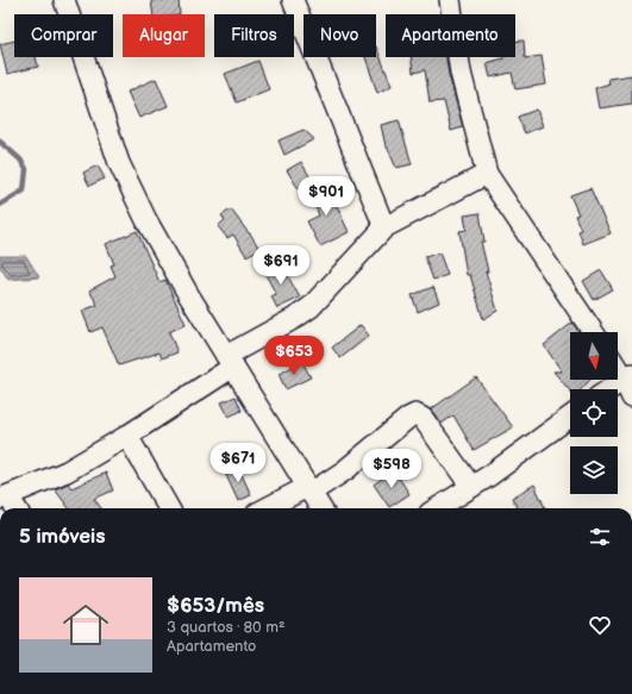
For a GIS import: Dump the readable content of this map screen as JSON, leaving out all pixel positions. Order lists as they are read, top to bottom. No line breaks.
{"north":"bottom","page":{"chip":["Comprar","Alugar","Filtros","Novo","Apartamento"],"price":["$901","$691","$653","$671","$598"],"heading":"5 imóveis","list":[{"name":"$653/mês","note":"3 quartos · 80 m² · Apartamento"}]}}
